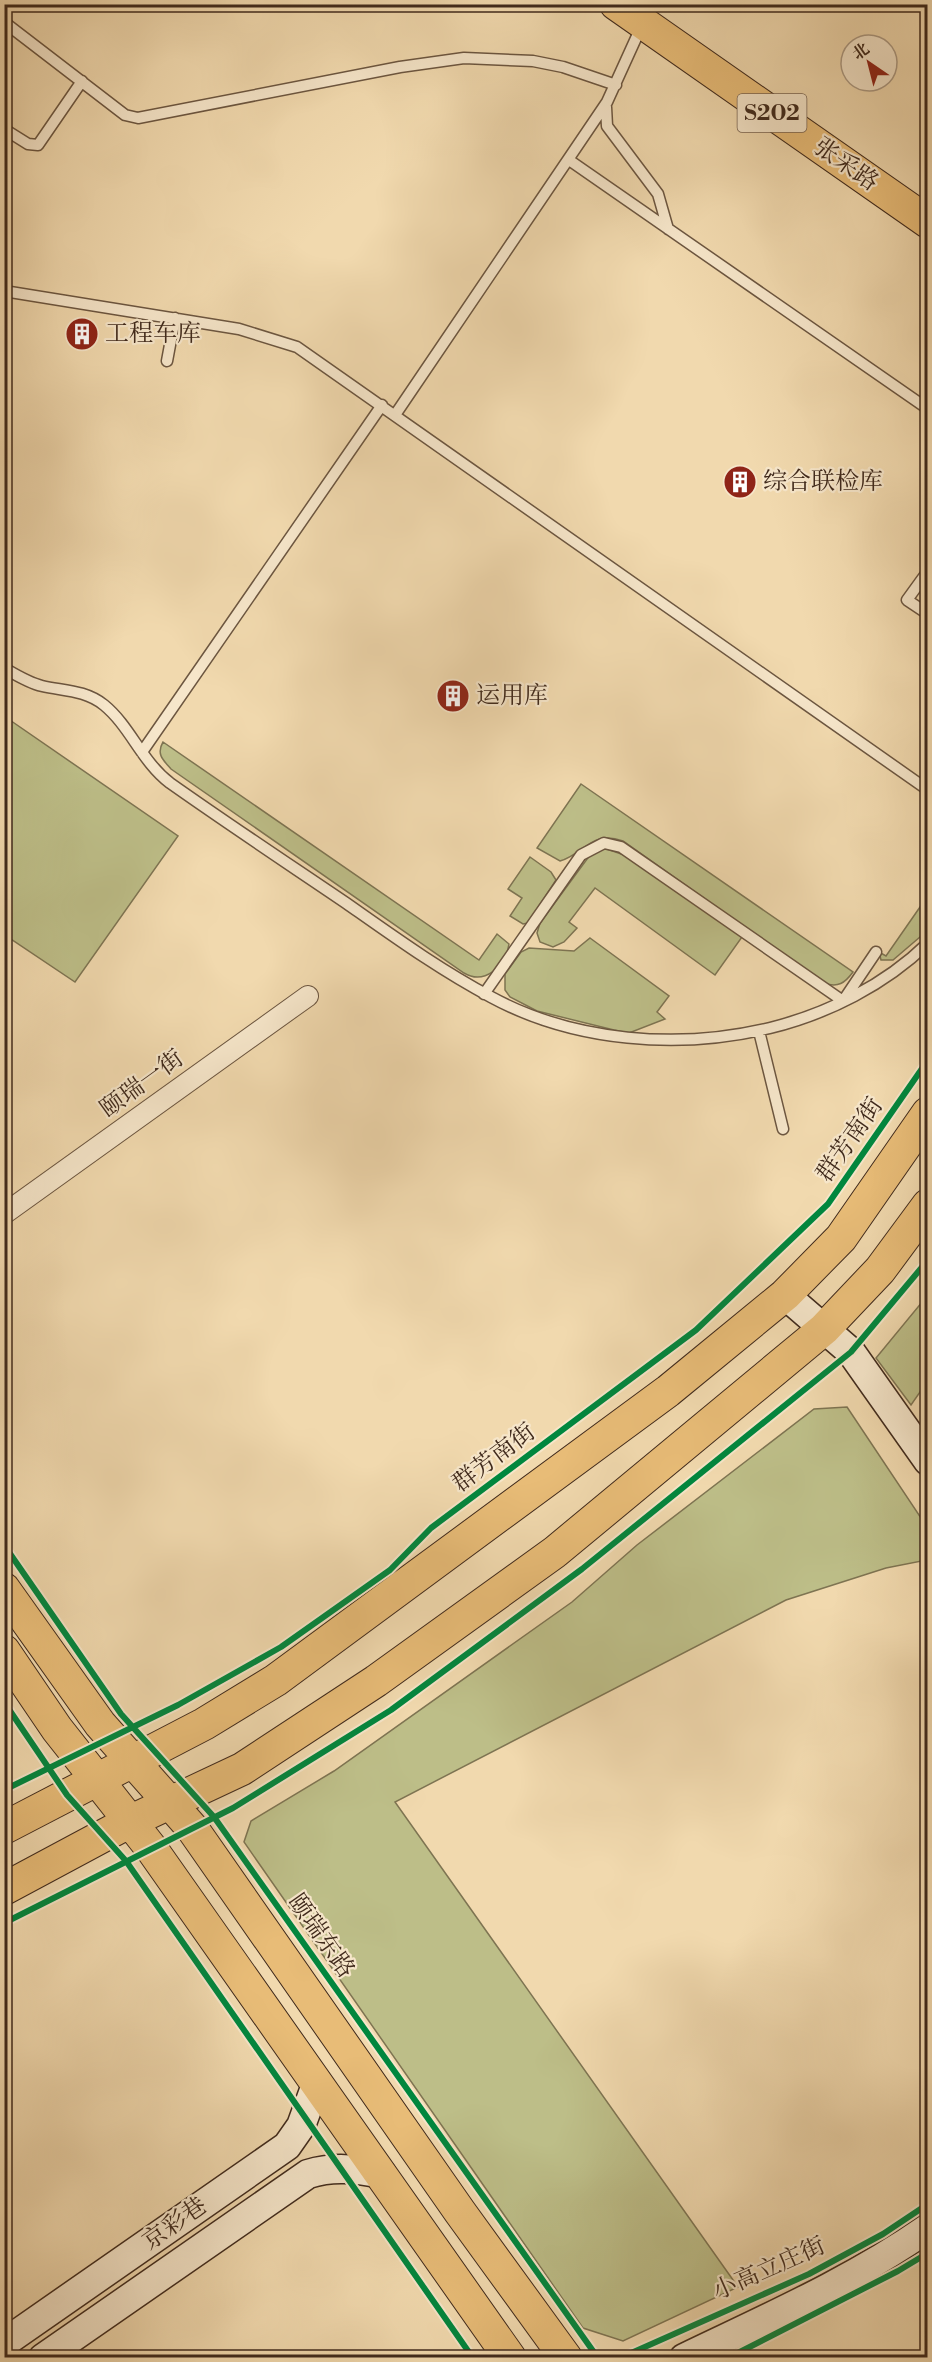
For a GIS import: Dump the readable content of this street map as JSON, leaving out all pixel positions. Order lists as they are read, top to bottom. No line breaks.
{"streets":{"main road":["S202","张采路","群芳南街","颐瑞东路"],"street":["颐瑞一街","京彩巷","小高立庄街"]},"crossings":[["群芳南街","颐瑞东路"]],"places":{"building":["工程车库","综合联检库","运用库"]},"north":"top left"}
